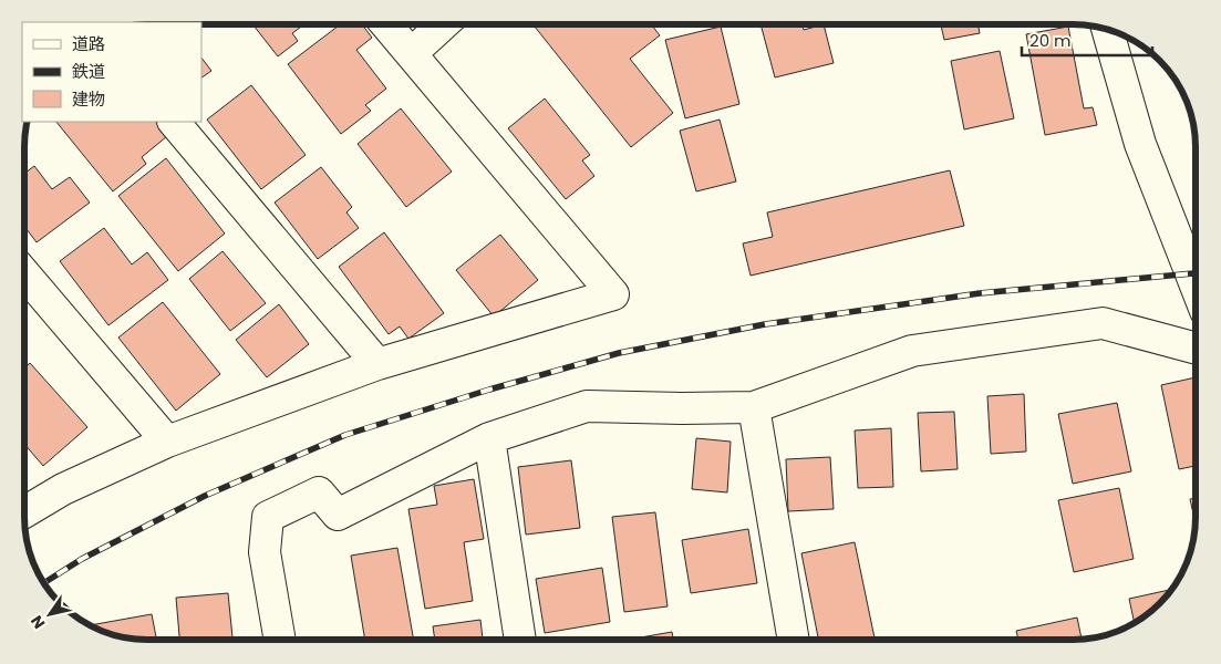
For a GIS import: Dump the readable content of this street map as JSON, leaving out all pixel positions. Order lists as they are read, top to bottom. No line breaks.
{"legend":["道路","鉄道","建物"],"scale_bar":"20 m","north":"bottom left"}
